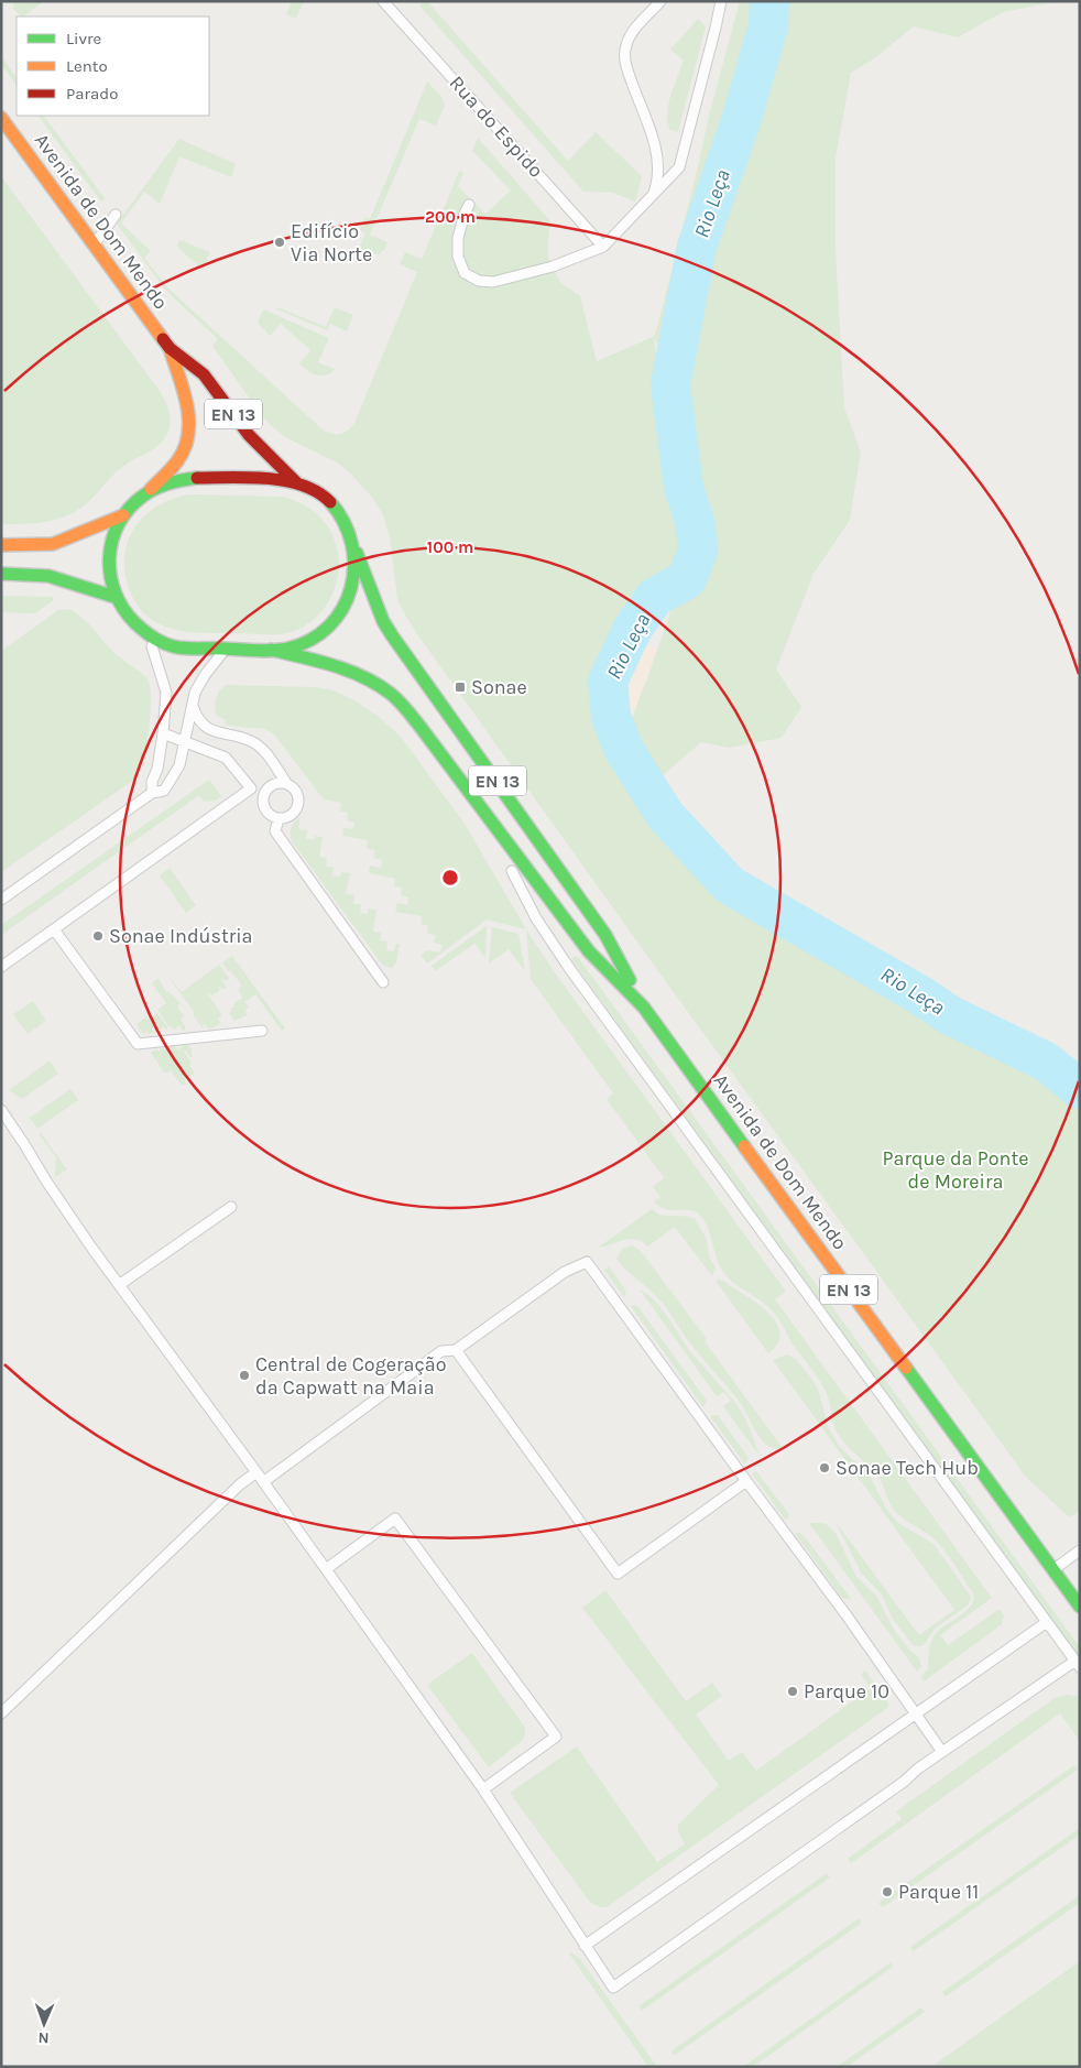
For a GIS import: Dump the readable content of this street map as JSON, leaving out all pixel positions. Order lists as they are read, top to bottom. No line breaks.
{"streets":{"main road":["Avenida de Dom Mendo","EN 13"],"lane":["Rua do Espido"]},"crossings":[["Avenida de Dom Mendo","EN 13"]],"water":["Rio Leça"],"parks":["Parque da Ponte de Moreira"],"places":{"other":["Edifício Via Norte","Sonae Indústria","Central de Cogeração da Capwatt na Maia","Sonae Tech Hub","Parque 10","Parque 11"],"transit":["Sonae"]},"legend":["Livre","Lento","Parado"],"north":"bottom","rings":["200 m","100 m"]}
